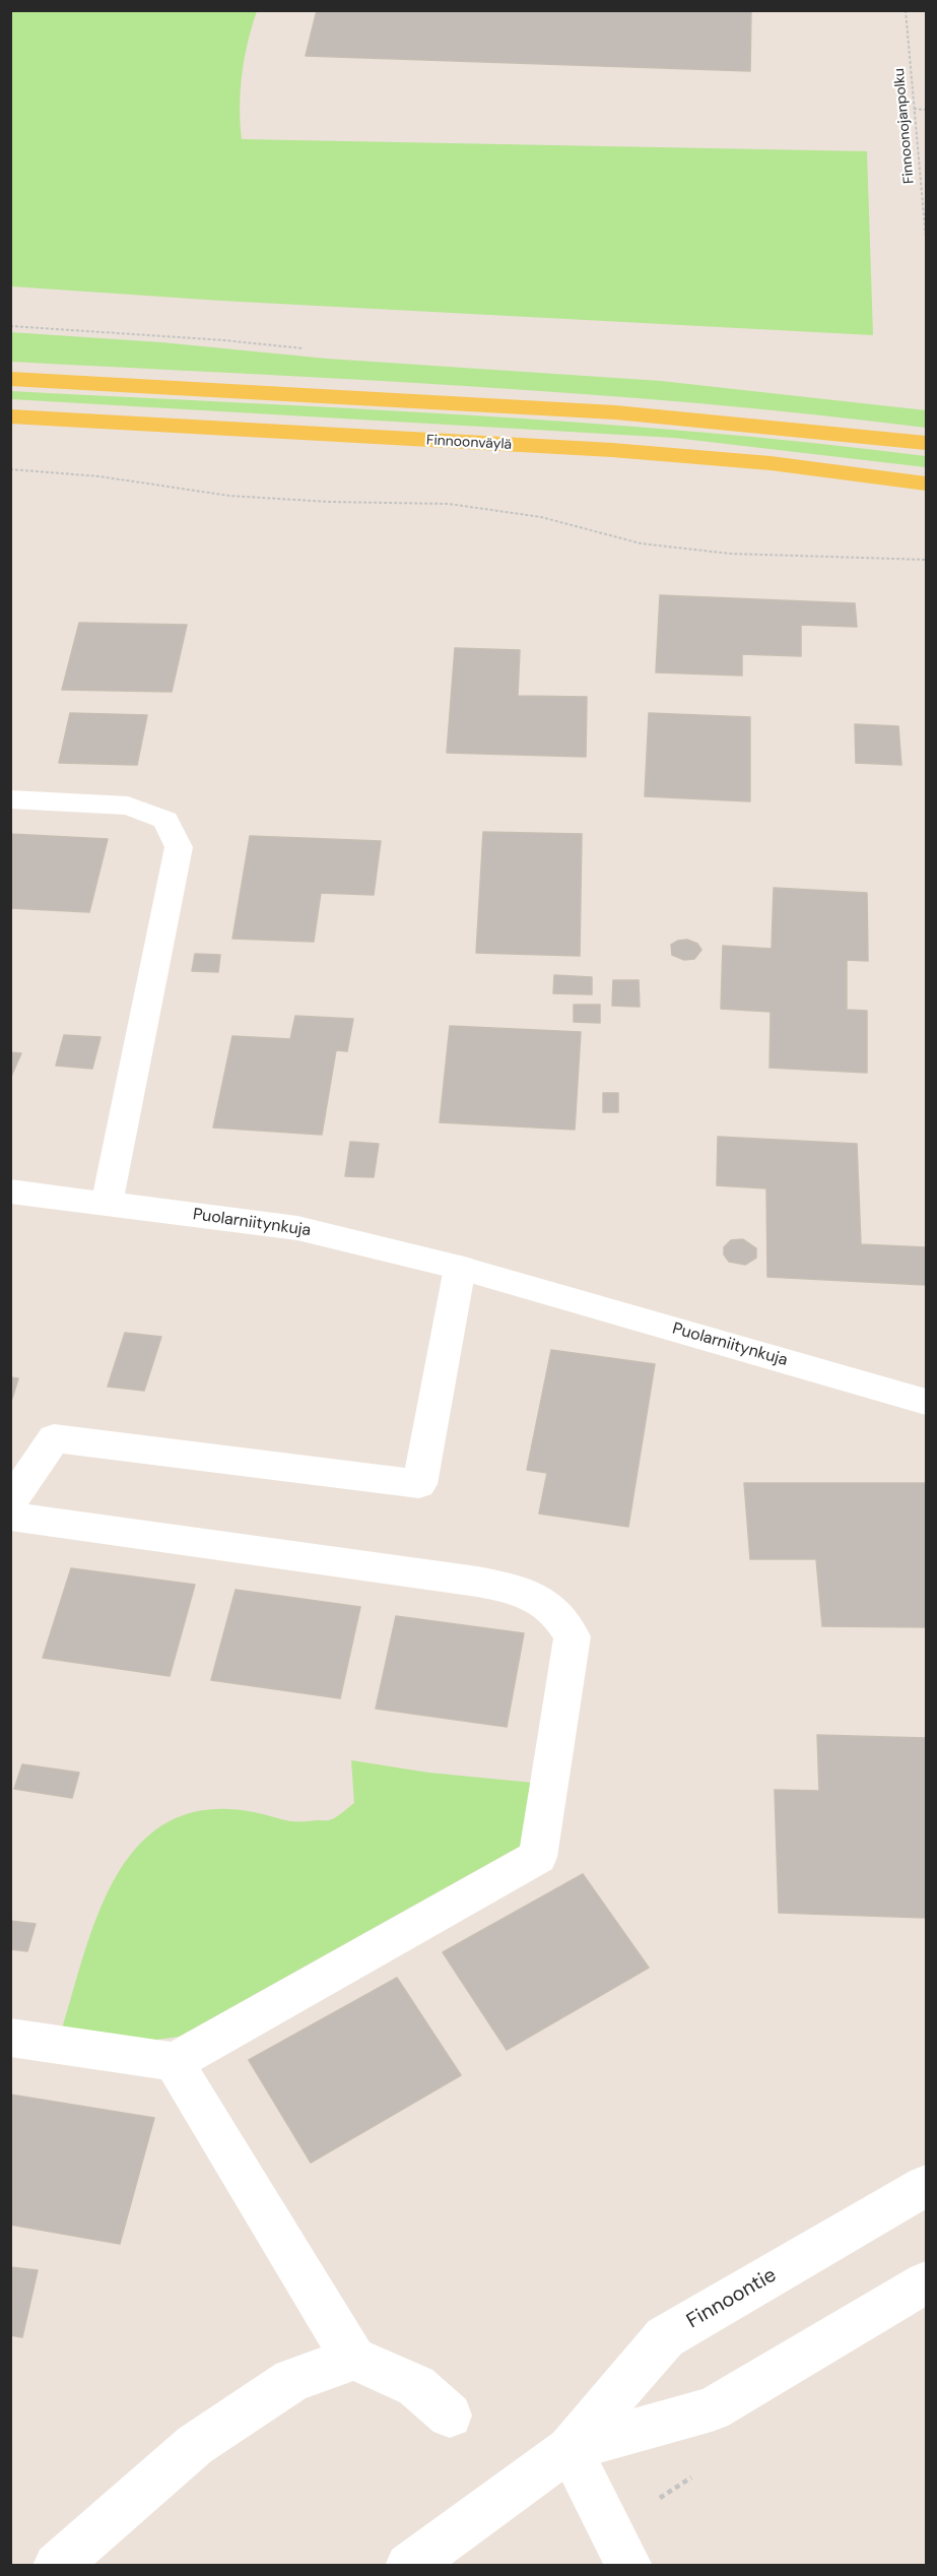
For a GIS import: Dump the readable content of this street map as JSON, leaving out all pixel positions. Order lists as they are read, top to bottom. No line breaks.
{"streets":{"main road":["Finnoonväylä"],"street":["Puolarniitynkuja","Finnoontie"],"path":["Finnoonojanpolku"]}}
